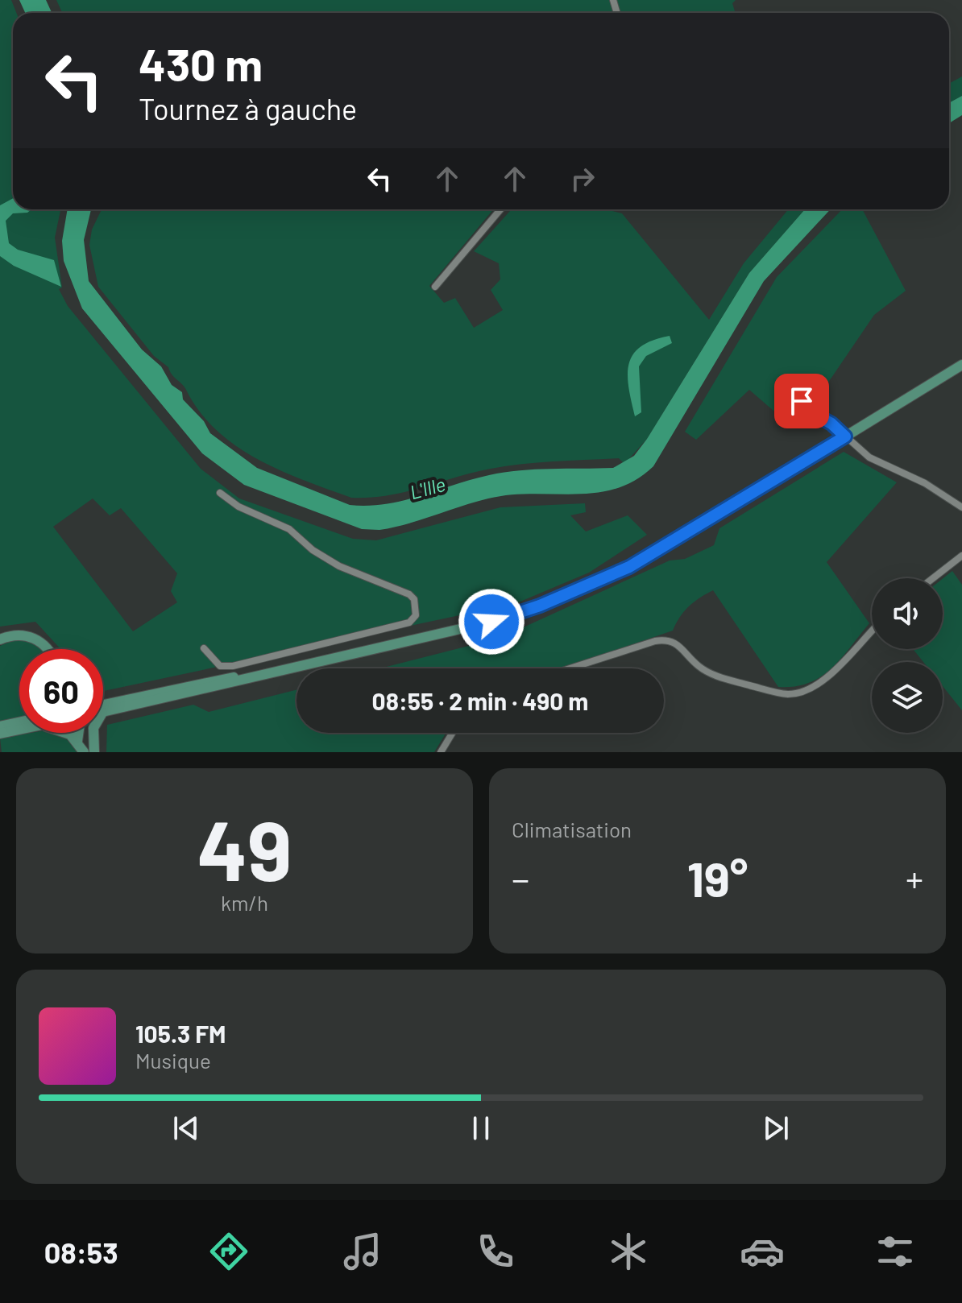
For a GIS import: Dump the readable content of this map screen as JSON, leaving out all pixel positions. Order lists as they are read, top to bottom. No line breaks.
{"water":["L'Ille"],"page":{"turn":["430 m","Tournez à gauche"],"limit":"60","trip":"08:55 · 2 min · 490 m","tile":[["49","km/h"],"Climatisation"],"heat":["−","19°","+"],"song":["105.3 FM","Musique"],"tabs":"08:53"}}
